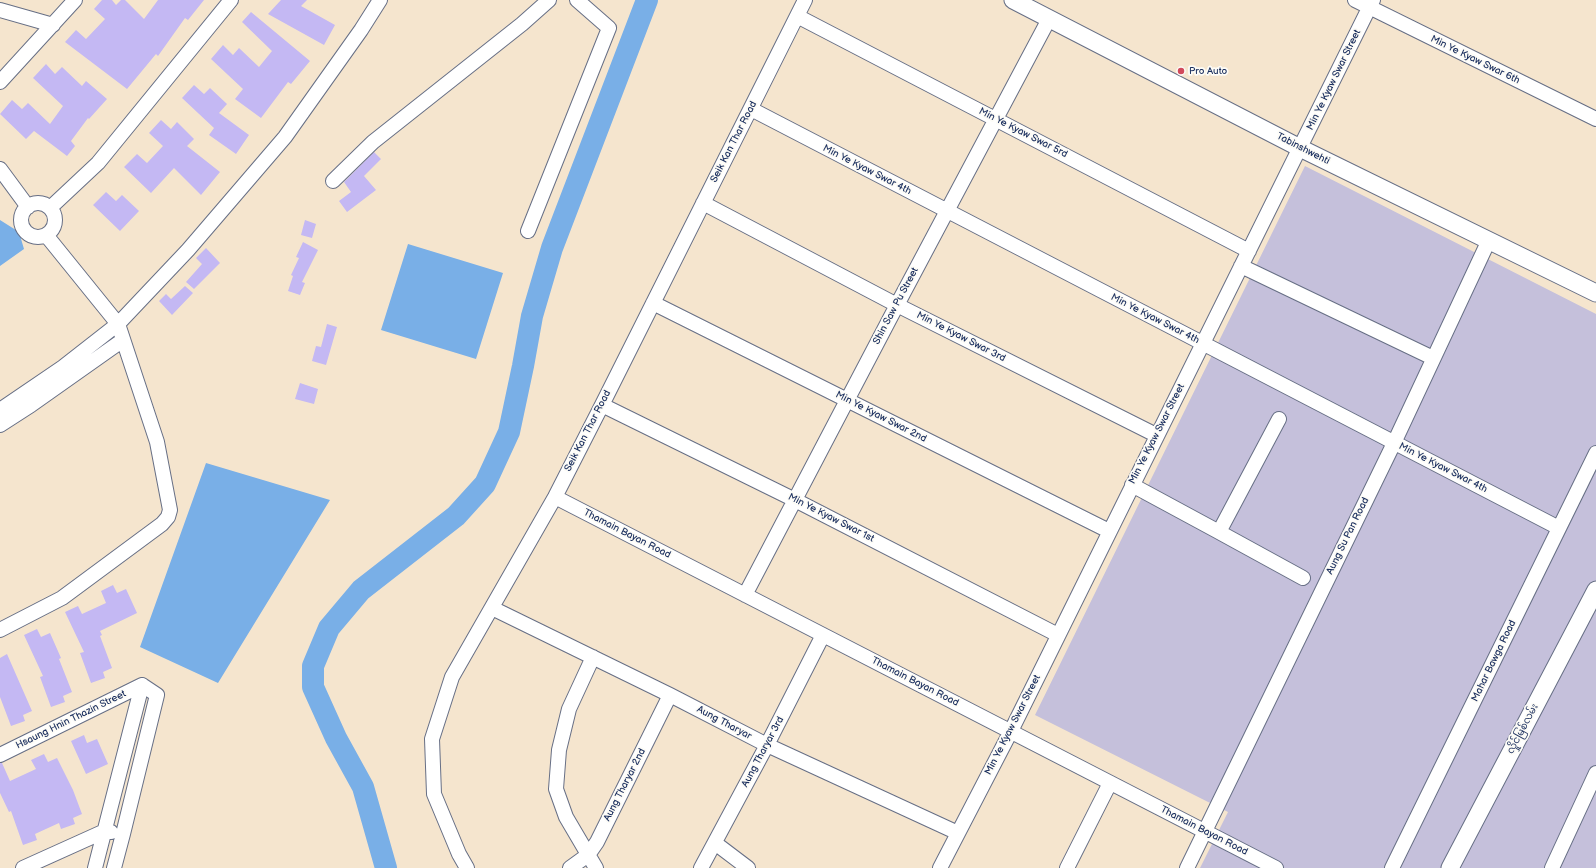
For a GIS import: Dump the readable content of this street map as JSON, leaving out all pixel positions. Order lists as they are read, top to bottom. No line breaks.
{"streets":{"main road":["Tabinshwehti","လှိုင်မြစ်လမ်း"],"street":["Min Ye Kyaw Swar 6th","Min Ye Kyaw Swar Street","Min Ye Kyaw Swar 5rd","Seik Kan Thar Road","Min Ye Kyaw Swar 4th","Shin Saw Pu Street","Min Ye Kyaw Swar 3rd","Min Ye Kyaw Swar 2nd","Min Ye Kyaw Swar 1st","Thamain Bayan Road","Aung Su Pan Road","Mahar Bawga Road","Hsaung Hnin Thazin Street","Aung Tharyar","Aung Tharyar 3rd","Aung Tharyar 2nd"]},"crossings":[["Min Ye Kyaw Swar 6th","Min Ye Kyaw Swar Street"],["Min Ye Kyaw Swar Street","Min Ye Kyaw Swar 5rd"],["Min Ye Kyaw Swar Street","Tabinshwehti"],["Min Ye Kyaw Swar Street","Min Ye Kyaw Swar 4th"],["Min Ye Kyaw Swar Street","Min Ye Kyaw Swar 3rd"],["Min Ye Kyaw Swar Street","Min Ye Kyaw Swar 2nd"],["Min Ye Kyaw Swar Street","Min Ye Kyaw Swar 1st"],["Min Ye Kyaw Swar Street","Thamain Bayan Road"],["Min Ye Kyaw Swar Street","Aung Tharyar"],["Min Ye Kyaw Swar 5rd","Seik Kan Thar Road"],["Min Ye Kyaw Swar 5rd","Shin Saw Pu Street"],["Seik Kan Thar Road","Min Ye Kyaw Swar 4th"],["Seik Kan Thar Road","Min Ye Kyaw Swar 3rd"],["Seik Kan Thar Road","Min Ye Kyaw Swar 2nd"],["Seik Kan Thar Road","Min Ye Kyaw Swar 1st"],["Seik Kan Thar Road","Thamain Bayan Road"],["Seik Kan Thar Road","Aung Tharyar"],["Tabinshwehti","Shin Saw Pu Street"],["Tabinshwehti","Aung Su Pan Road"],["Min Ye Kyaw Swar 4th","Shin Saw Pu Street"],["Min Ye Kyaw Swar 4th","Aung Su Pan Road"],["Min Ye Kyaw Swar 4th","Mahar Bawga Road"],["Shin Saw Pu Street","Min Ye Kyaw Swar 3rd"],["Shin Saw Pu Street","Min Ye Kyaw Swar 2nd"],["Shin Saw Pu Street","Min Ye Kyaw Swar 1st"],["Shin Saw Pu Street","Thamain Bayan Road"],["Thamain Bayan Road","Aung Su Pan Road"],["Thamain Bayan Road","Aung Tharyar 3rd"],["Aung Tharyar","Aung Tharyar 3rd"],["Aung Tharyar","Aung Tharyar 2nd"]],"places":["Pro Auto"]}
